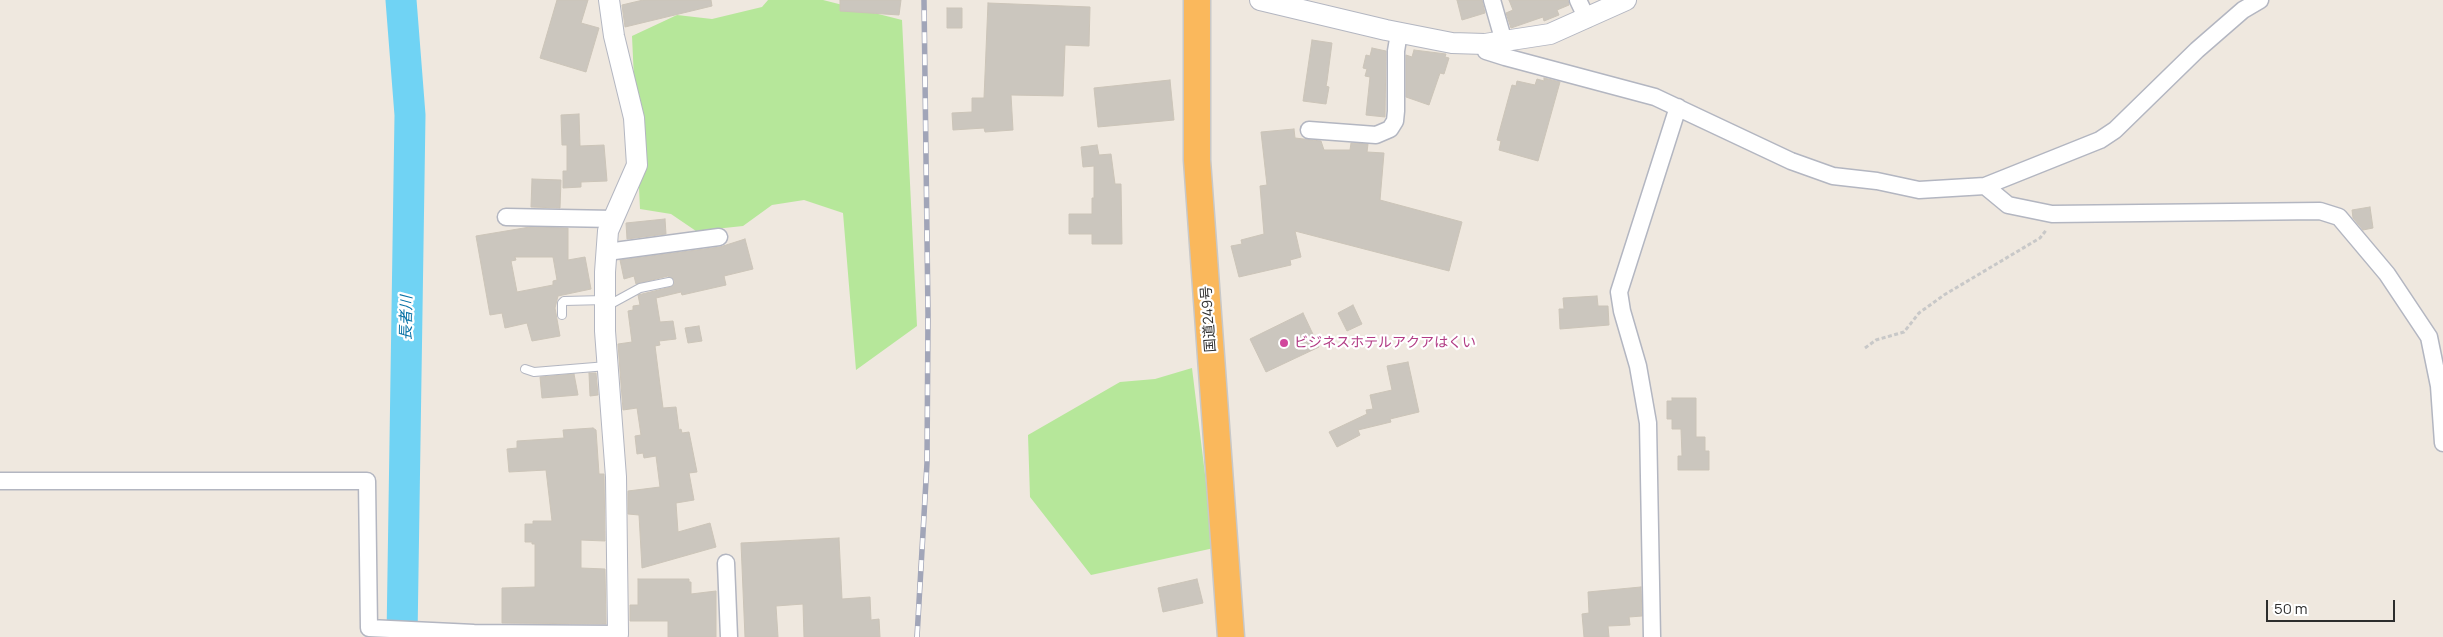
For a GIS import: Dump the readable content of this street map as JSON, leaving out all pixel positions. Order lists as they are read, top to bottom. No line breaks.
{"streets":{"highway":["国道249号"]},"water":["長者川"],"places":["ビジネスホテルアクアはくい"],"scale_bar":"50 m"}
